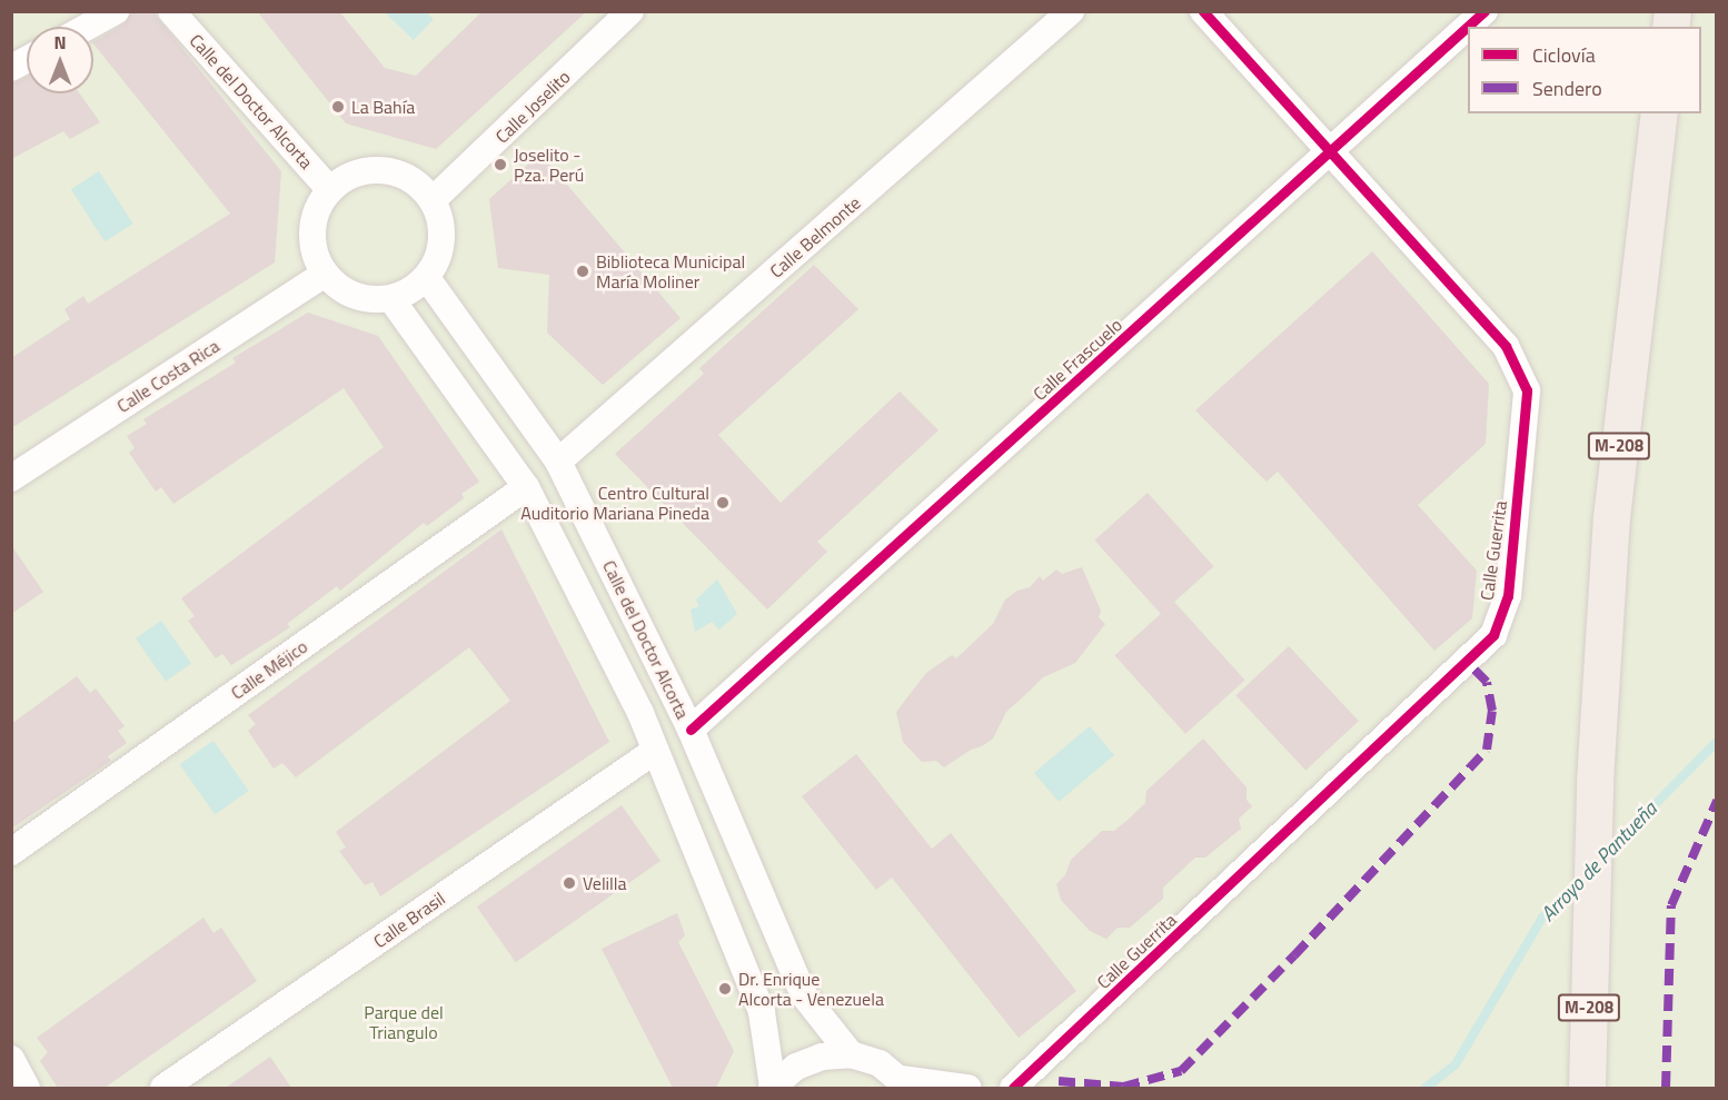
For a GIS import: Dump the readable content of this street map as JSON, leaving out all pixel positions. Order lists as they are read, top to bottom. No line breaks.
{"streets":{"main road":["M-208"],"street":["Calle del Doctor Alcorta","Calle Joselito","Calle Belmonte","Calle Frascuelo","Calle Costa Rica","Calle Guerrita","Calle Méjico","Calle Brasil"]},"crossings":[["Calle del Doctor Alcorta","Calle Joselito"],["Calle del Doctor Alcorta","Calle Belmonte"],["Calle del Doctor Alcorta","Calle Frascuelo"],["Calle del Doctor Alcorta","Calle Costa Rica"],["Calle del Doctor Alcorta","Calle Méjico"],["Calle del Doctor Alcorta","Calle Brasil"],["Calle Joselito","Calle Costa Rica"],["Calle Frascuelo","Calle Guerrita"]],"water":["Arroyo de Pantueña"],"parks":["Parque del Triangulo"],"places":["La Bahía","Joselito - Pza. Perú","Biblioteca Municipal María Moliner","Centro Cultural Auditorio Mariana Pineda","Velilla","Dr. Enrique Alcorta - Venezuela"],"legend":["Ciclovía","Sendero"],"north":"top"}
